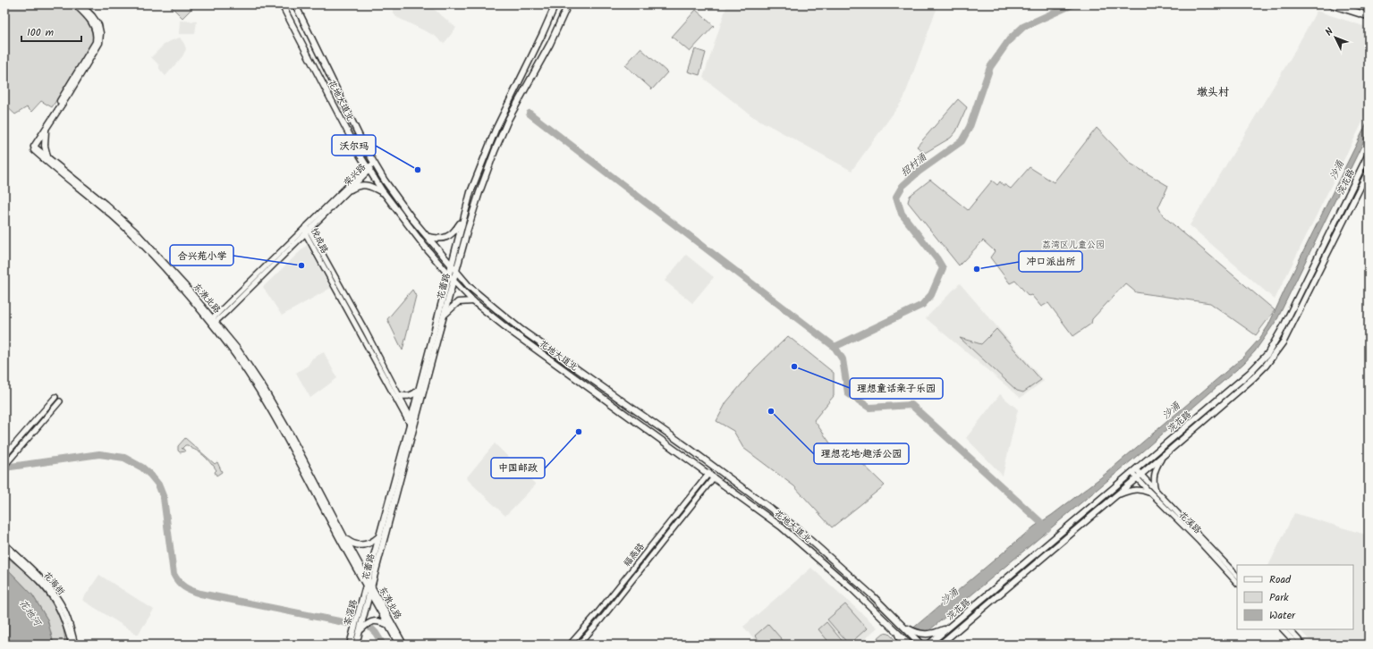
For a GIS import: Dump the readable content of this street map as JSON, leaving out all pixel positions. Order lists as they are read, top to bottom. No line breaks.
{"streets":{"main road":["花地大道北","浣花路","花蕾路","东漖北路","茶滘路"],"street":["荣兴路","悦成路","花溪路","福燕路","花海街"]},"crossings":[["花地大道北","荣兴路"],["花地大道北","花蕾路"],["花地大道北","福燕路"],["荣兴路","悦成路"],["荣兴路","东漖北路"],["浣花路","花溪路"],["悦成路","花蕾路"],["花蕾路","东漖北路"],["花蕾路","茶滘路"],["东漖北路","茶滘路"]],"districts":["墩头村"],"water":["招村涌","沙涌","花地河"],"parks":["荔湾区儿童公园"],"places":["沃尔玛","合兴苑小学","冲口派出所","理想童话亲子乐园","理想花地·趣活公园","中国邮政"],"legend":["Road","Park","Water"],"scale_bar":"100 m","north":"top left"}
